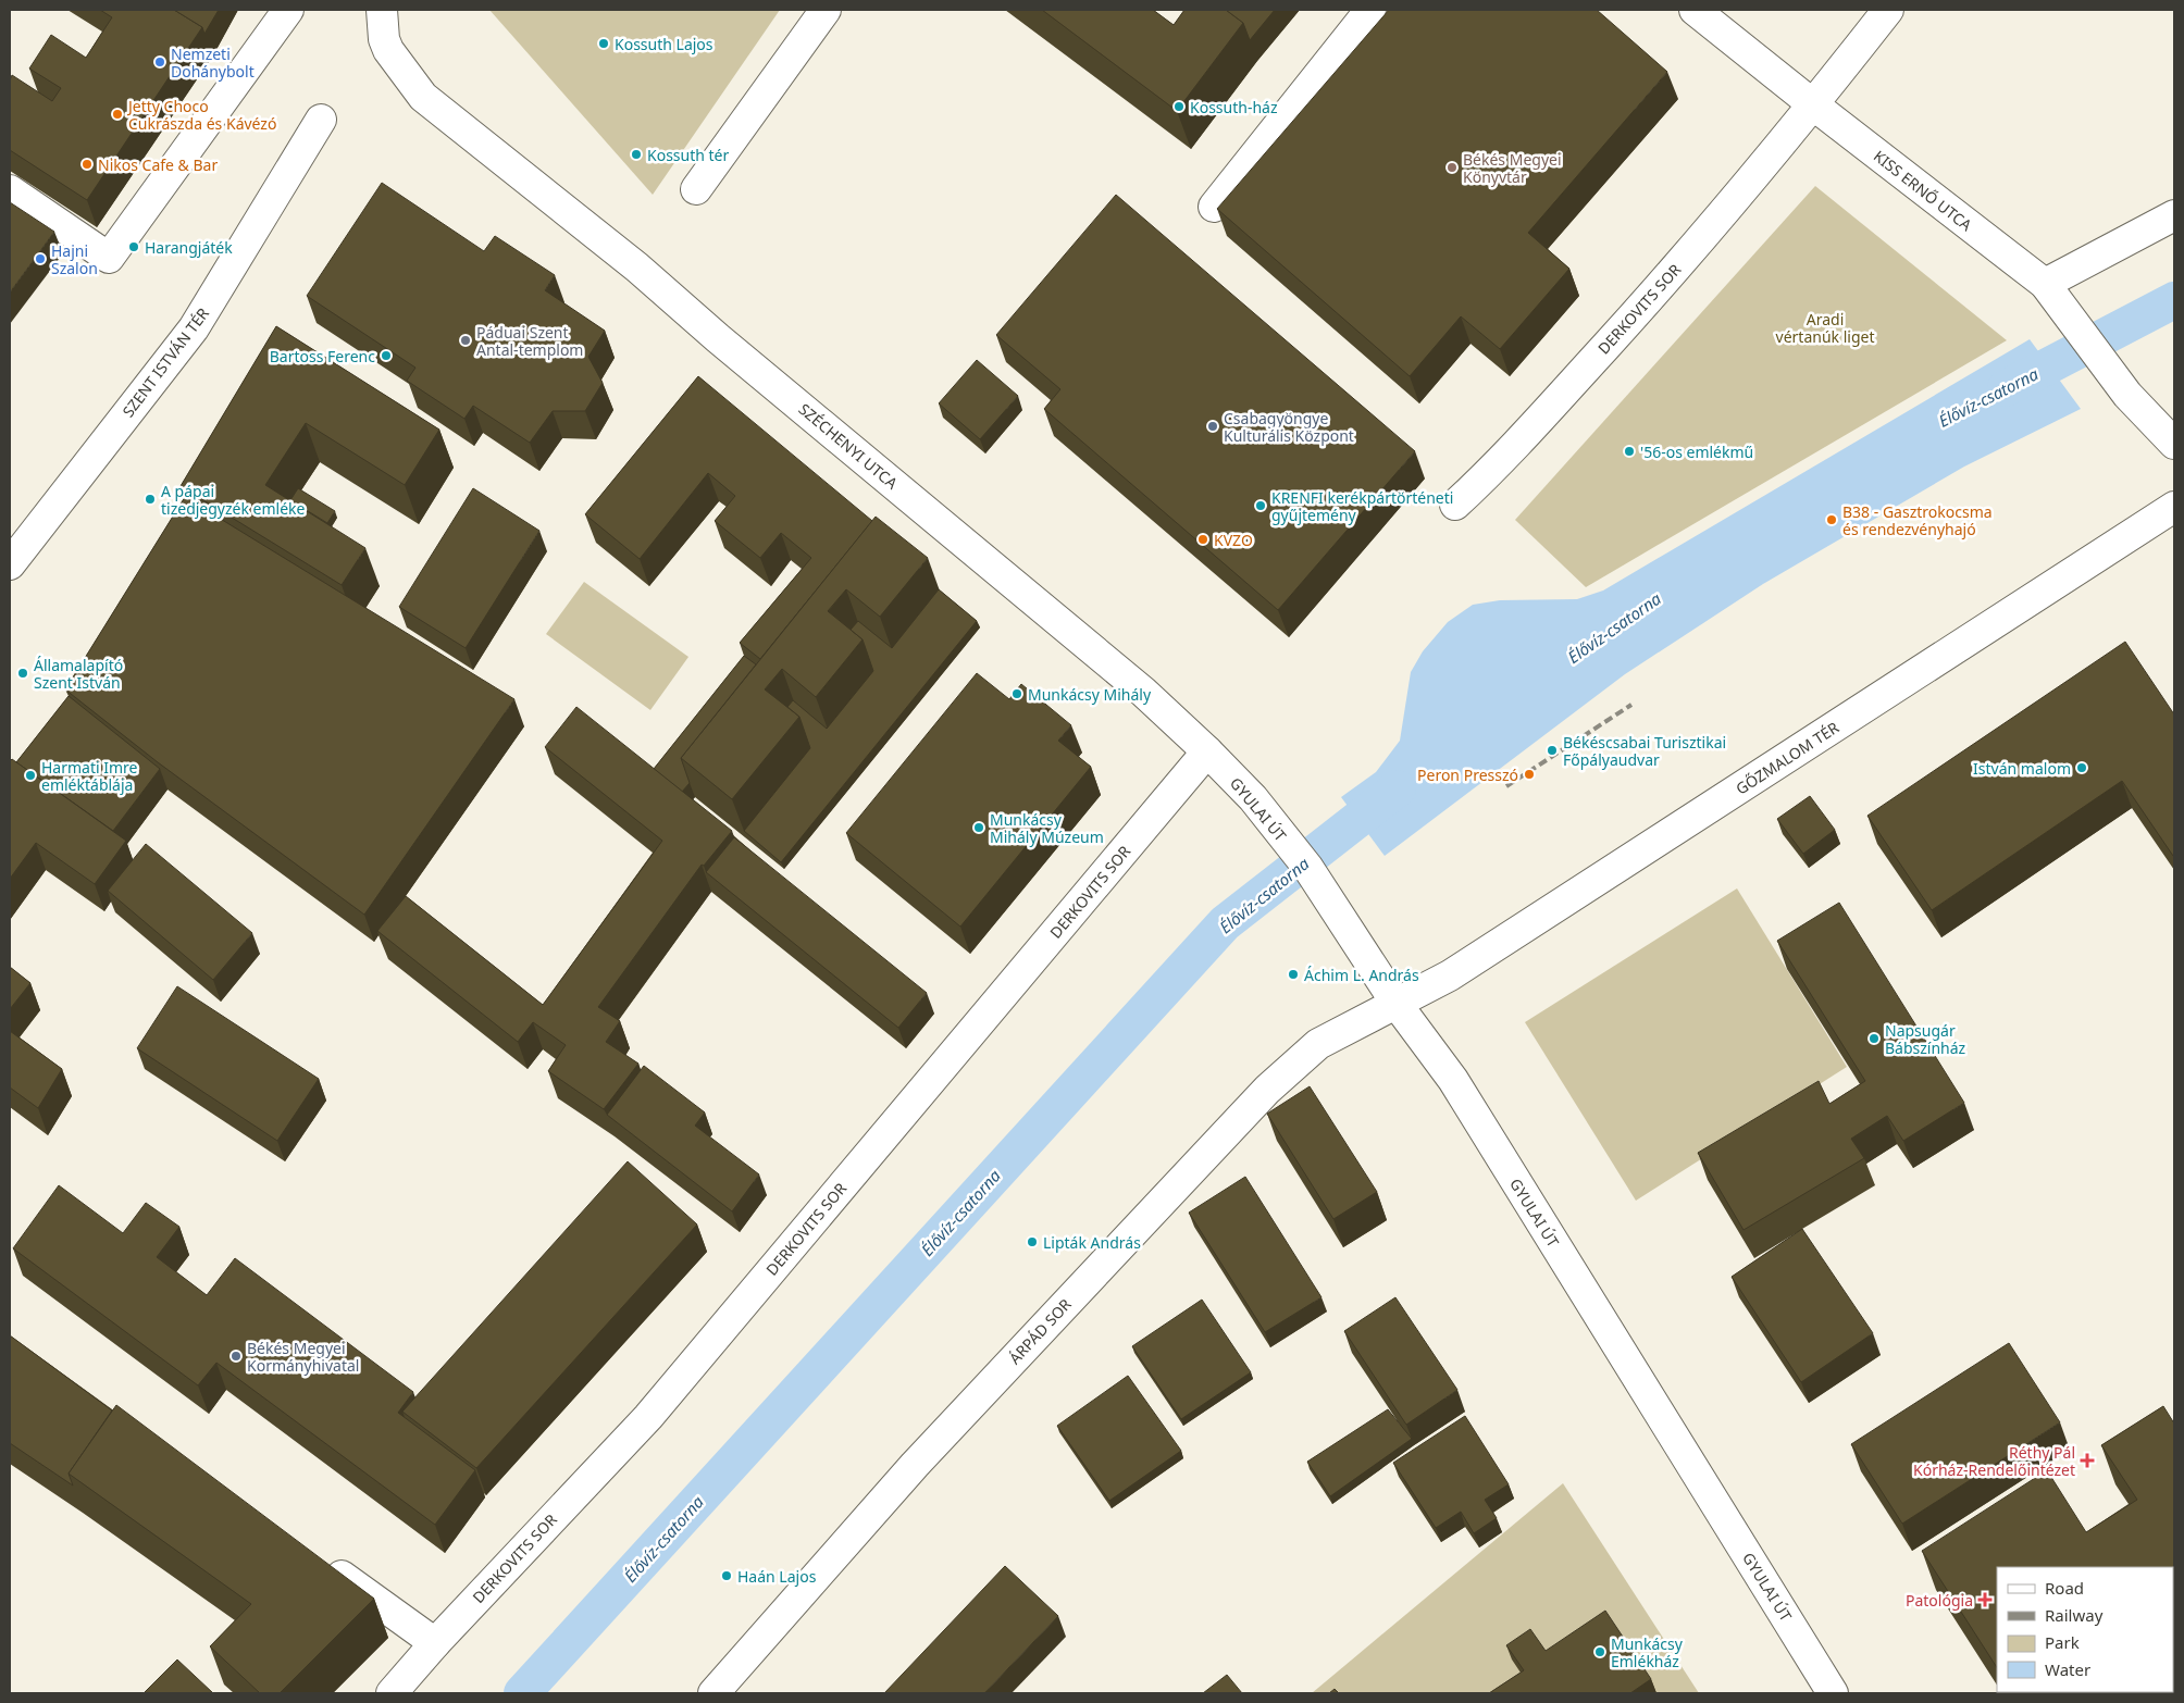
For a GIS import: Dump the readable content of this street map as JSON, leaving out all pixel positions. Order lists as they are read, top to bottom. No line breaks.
{"streets":{"street":["KISS ERNŐ UTCA","DERKOVITS SOR","SZENT ISTVÁN TÉR","SZÉCHENYI UTCA","GŐZMALOM TÉR","GYULAI ÚT","ÁRPÁD SOR"]},"crossings":[["KISS ERNŐ UTCA","DERKOVITS SOR"],["DERKOVITS SOR","SZÉCHENYI UTCA"],["DERKOVITS SOR","GYULAI ÚT"],["SZÉCHENYI UTCA","GYULAI ÚT"],["GŐZMALOM TÉR","GYULAI ÚT"],["GŐZMALOM TÉR","ÁRPÁD SOR"],["GYULAI ÚT","ÁRPÁD SOR"]],"water":["Élővíz-csatorna"],"parks":["Aradi vértanúk liget"],"places":{"other":["Kossuth Lajos","Nemzeti Dohánybolt","Kossuth-ház","Jetty Choco Cukrászda és Kávézó","Kossuth tér","Nikos Cafe & Bar","Békés Megyei Könyvtár","Harangjáték","Hajni Szalon","Páduai Szent Antal-templom","Bartoss Ferenc","Csabagyöngye Kulturális Központ","'56-os emlékmű","A pápai tizedjegyzék emléke","KRENFI kerékpártörténeti gyűjtemény","B38 - Gasztrokocsma és rendezvényhajó","KVZO","Államalapító Szent István","Munkácsy Mihály","Békéscsabai Turisztikai Főpályaudvar","István malom","Peron Presszó","Harmati Imre emléktáblája","Munkácsy Mihály Múzeum","Áchim L. András","Napsugár Bábszínház","Lipták András","Békés Megyei Kormányhivatal","Haán Lajos","Munkácsy Emlékház"],"health":["Réthy Pál Kórház-Rendelőintézet","Patológia"]},"legend":["Road","Railway","Park","Water"]}
